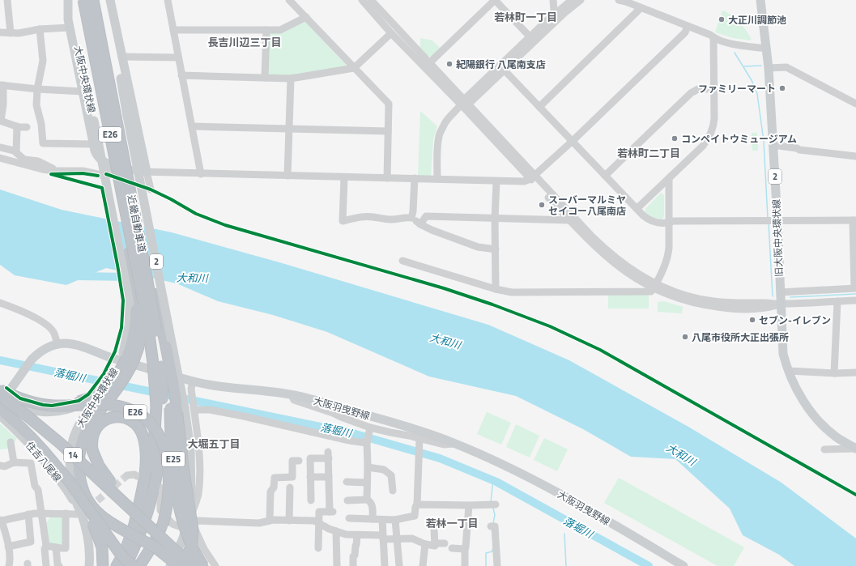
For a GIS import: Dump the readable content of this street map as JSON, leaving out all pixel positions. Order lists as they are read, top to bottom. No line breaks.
{"streets":{"highway":["E26","近畿自動車道","14","E25"],"main road":["大阪中央環状線","2","旧大阪中央環状線","大阪羽曳野線","住吉八尾線"]},"crossings":[["大阪中央環状線","住吉八尾線"],["E26","近畿自動車道"],["E26","大阪羽曳野線"],["E26","14"],["近畿自動車道","14"],["近畿自動車道","E25"],["大阪羽曳野線","14"]],"districts":["若林町一丁目","長吉川辺三丁目","若林町二丁目","大堀五丁目","若林一丁目"],"water":["大和川","落堀川"],"places":["大正川調節池","紀陽銀行 八尾南支店","ファミリーマート","コンペイトウミュージアム","スーバーマルミヤ セイコー八尾南店","セブン-イレブン","八尾市役所大正出張所"]}
